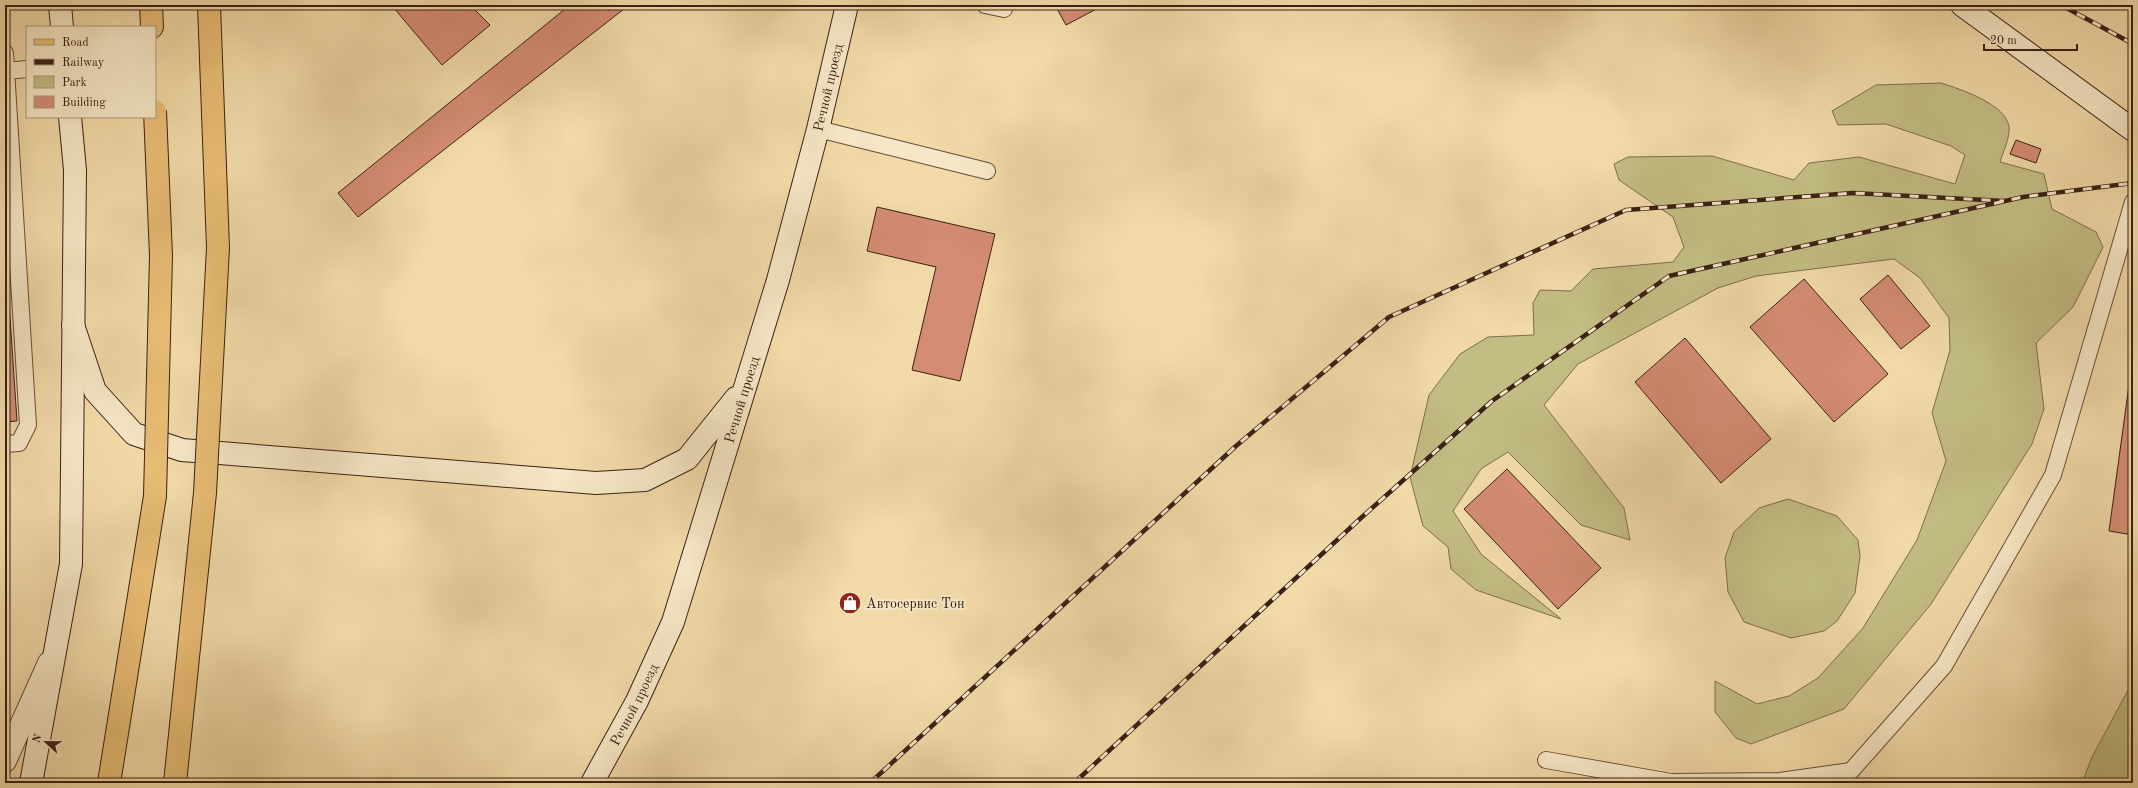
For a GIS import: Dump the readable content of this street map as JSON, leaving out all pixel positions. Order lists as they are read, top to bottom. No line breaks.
{"streets":{"main road":["Речной проезд"]},"places":{"shop":["Автосервис Тон"]},"legend":["Road","Railway","Park","Building"],"scale_bar":"20 m","north":"left"}
